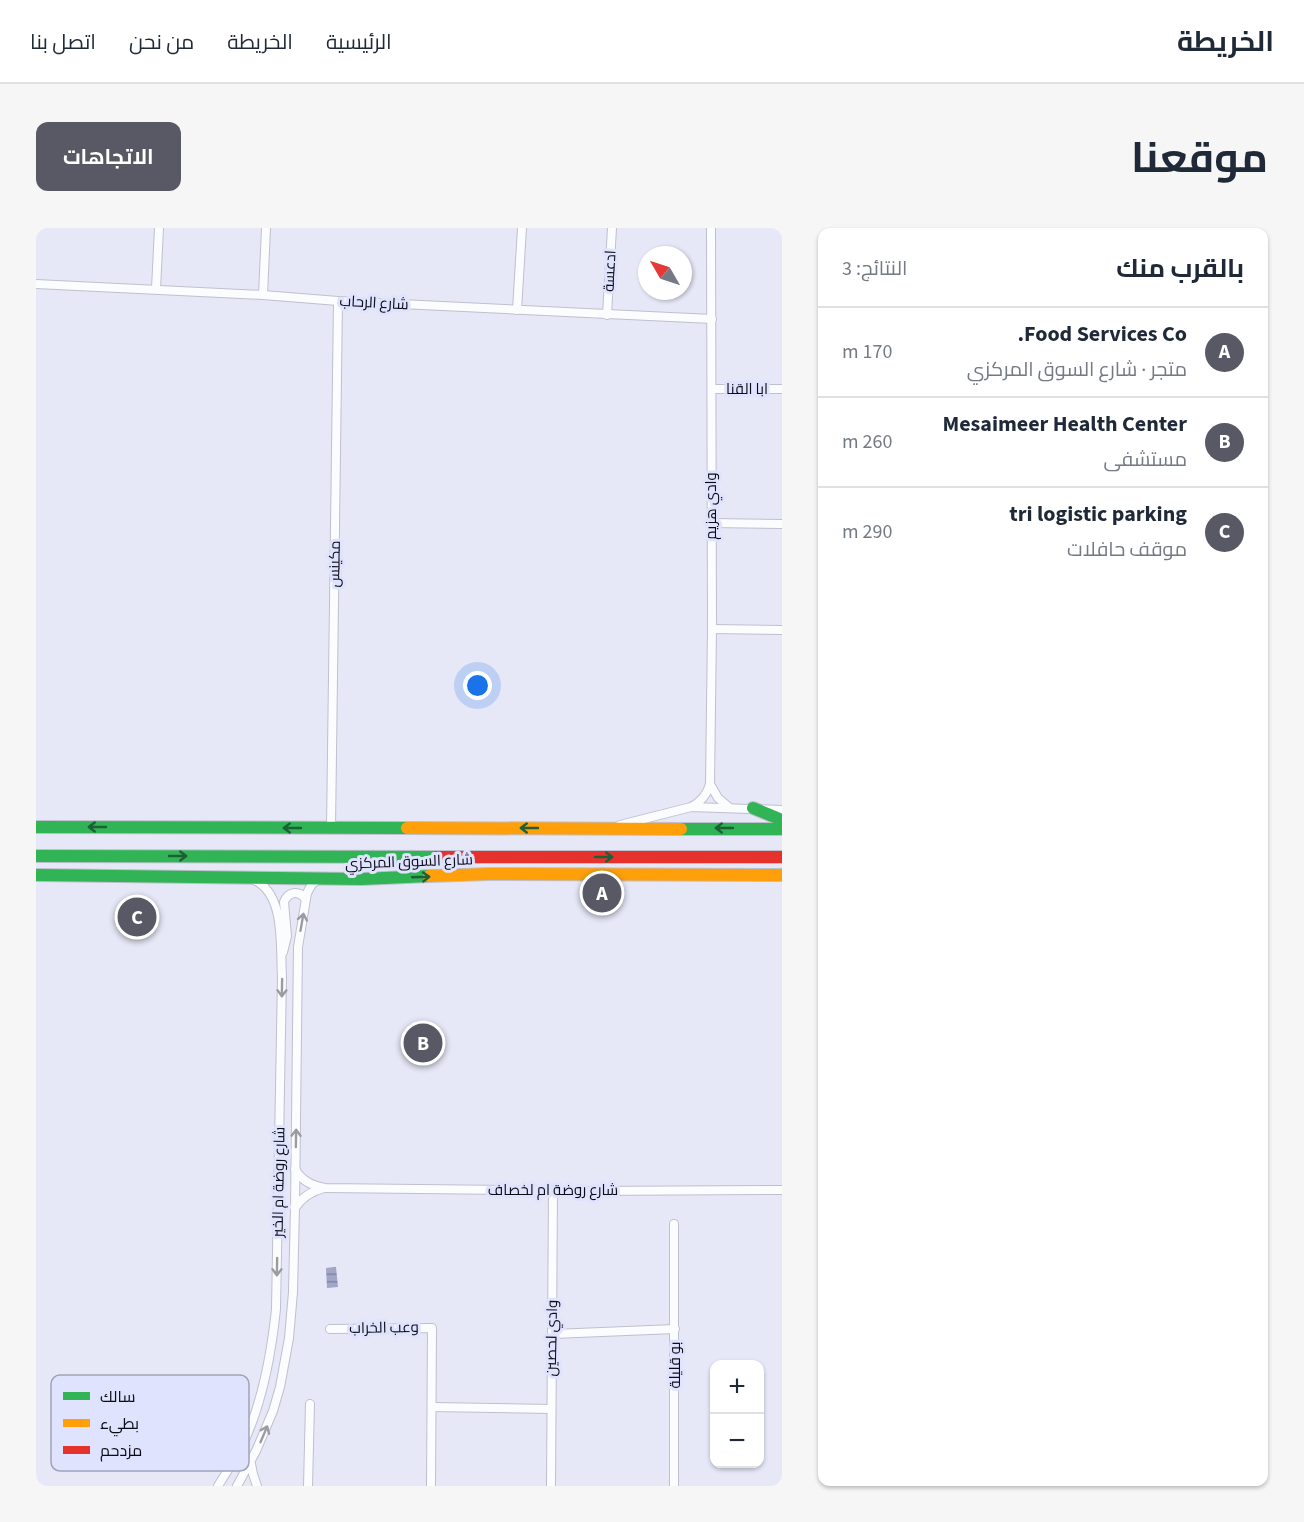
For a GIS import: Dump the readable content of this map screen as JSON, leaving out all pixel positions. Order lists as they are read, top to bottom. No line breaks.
{"streets":{"main road":["شارع السوق المركزي"],"street":["ادعسة","شارع الرحاب","ابا القنا","وادي هزيم","مكينس","شارع روضة ام الخير","شارع روضة ام لخصاف","وعب الخراب","وادي لحصين","بو قليلة"]},"crossings":[["ادعسة","شارع الرحاب"],["شارع الرحاب","وادي هزيم"],["شارع الرحاب","مكينس"],["ابا القنا","وادي هزيم"],["شارع السوق المركزي","شارع روضة ام الخير"],["شارع روضة ام الخير","شارع روضة ام لخصاف"],["شارع روضة ام لخصاف","وادي لحصين"],["وادي لحصين","بو قليلة"]],"legend":["سالك","بطيء","مزدحم"],"north":"top left","page":{"header":"الخريطة","nav":["الرئيسية","الخريطة","من نحن","اتصل بنا"],"title":"موقعنا","buttons":"الاتجاهات","heading":["بالقرب منك","النتائج: 3"],"list":[{"mark":"A","name":"Food Services Co.","note":"متجر · شارع السوق المركزي","value":"170 m"},{"mark":"B","name":"Mesaimeer Health Center","note":"مستشفى","value":"260 m"},{"mark":"C","name":"tri logistic parking","note":"موقف حافلات","value":"290 m"}],"pins":["A","C","B"],"map_buttons":["+","−"]}}
